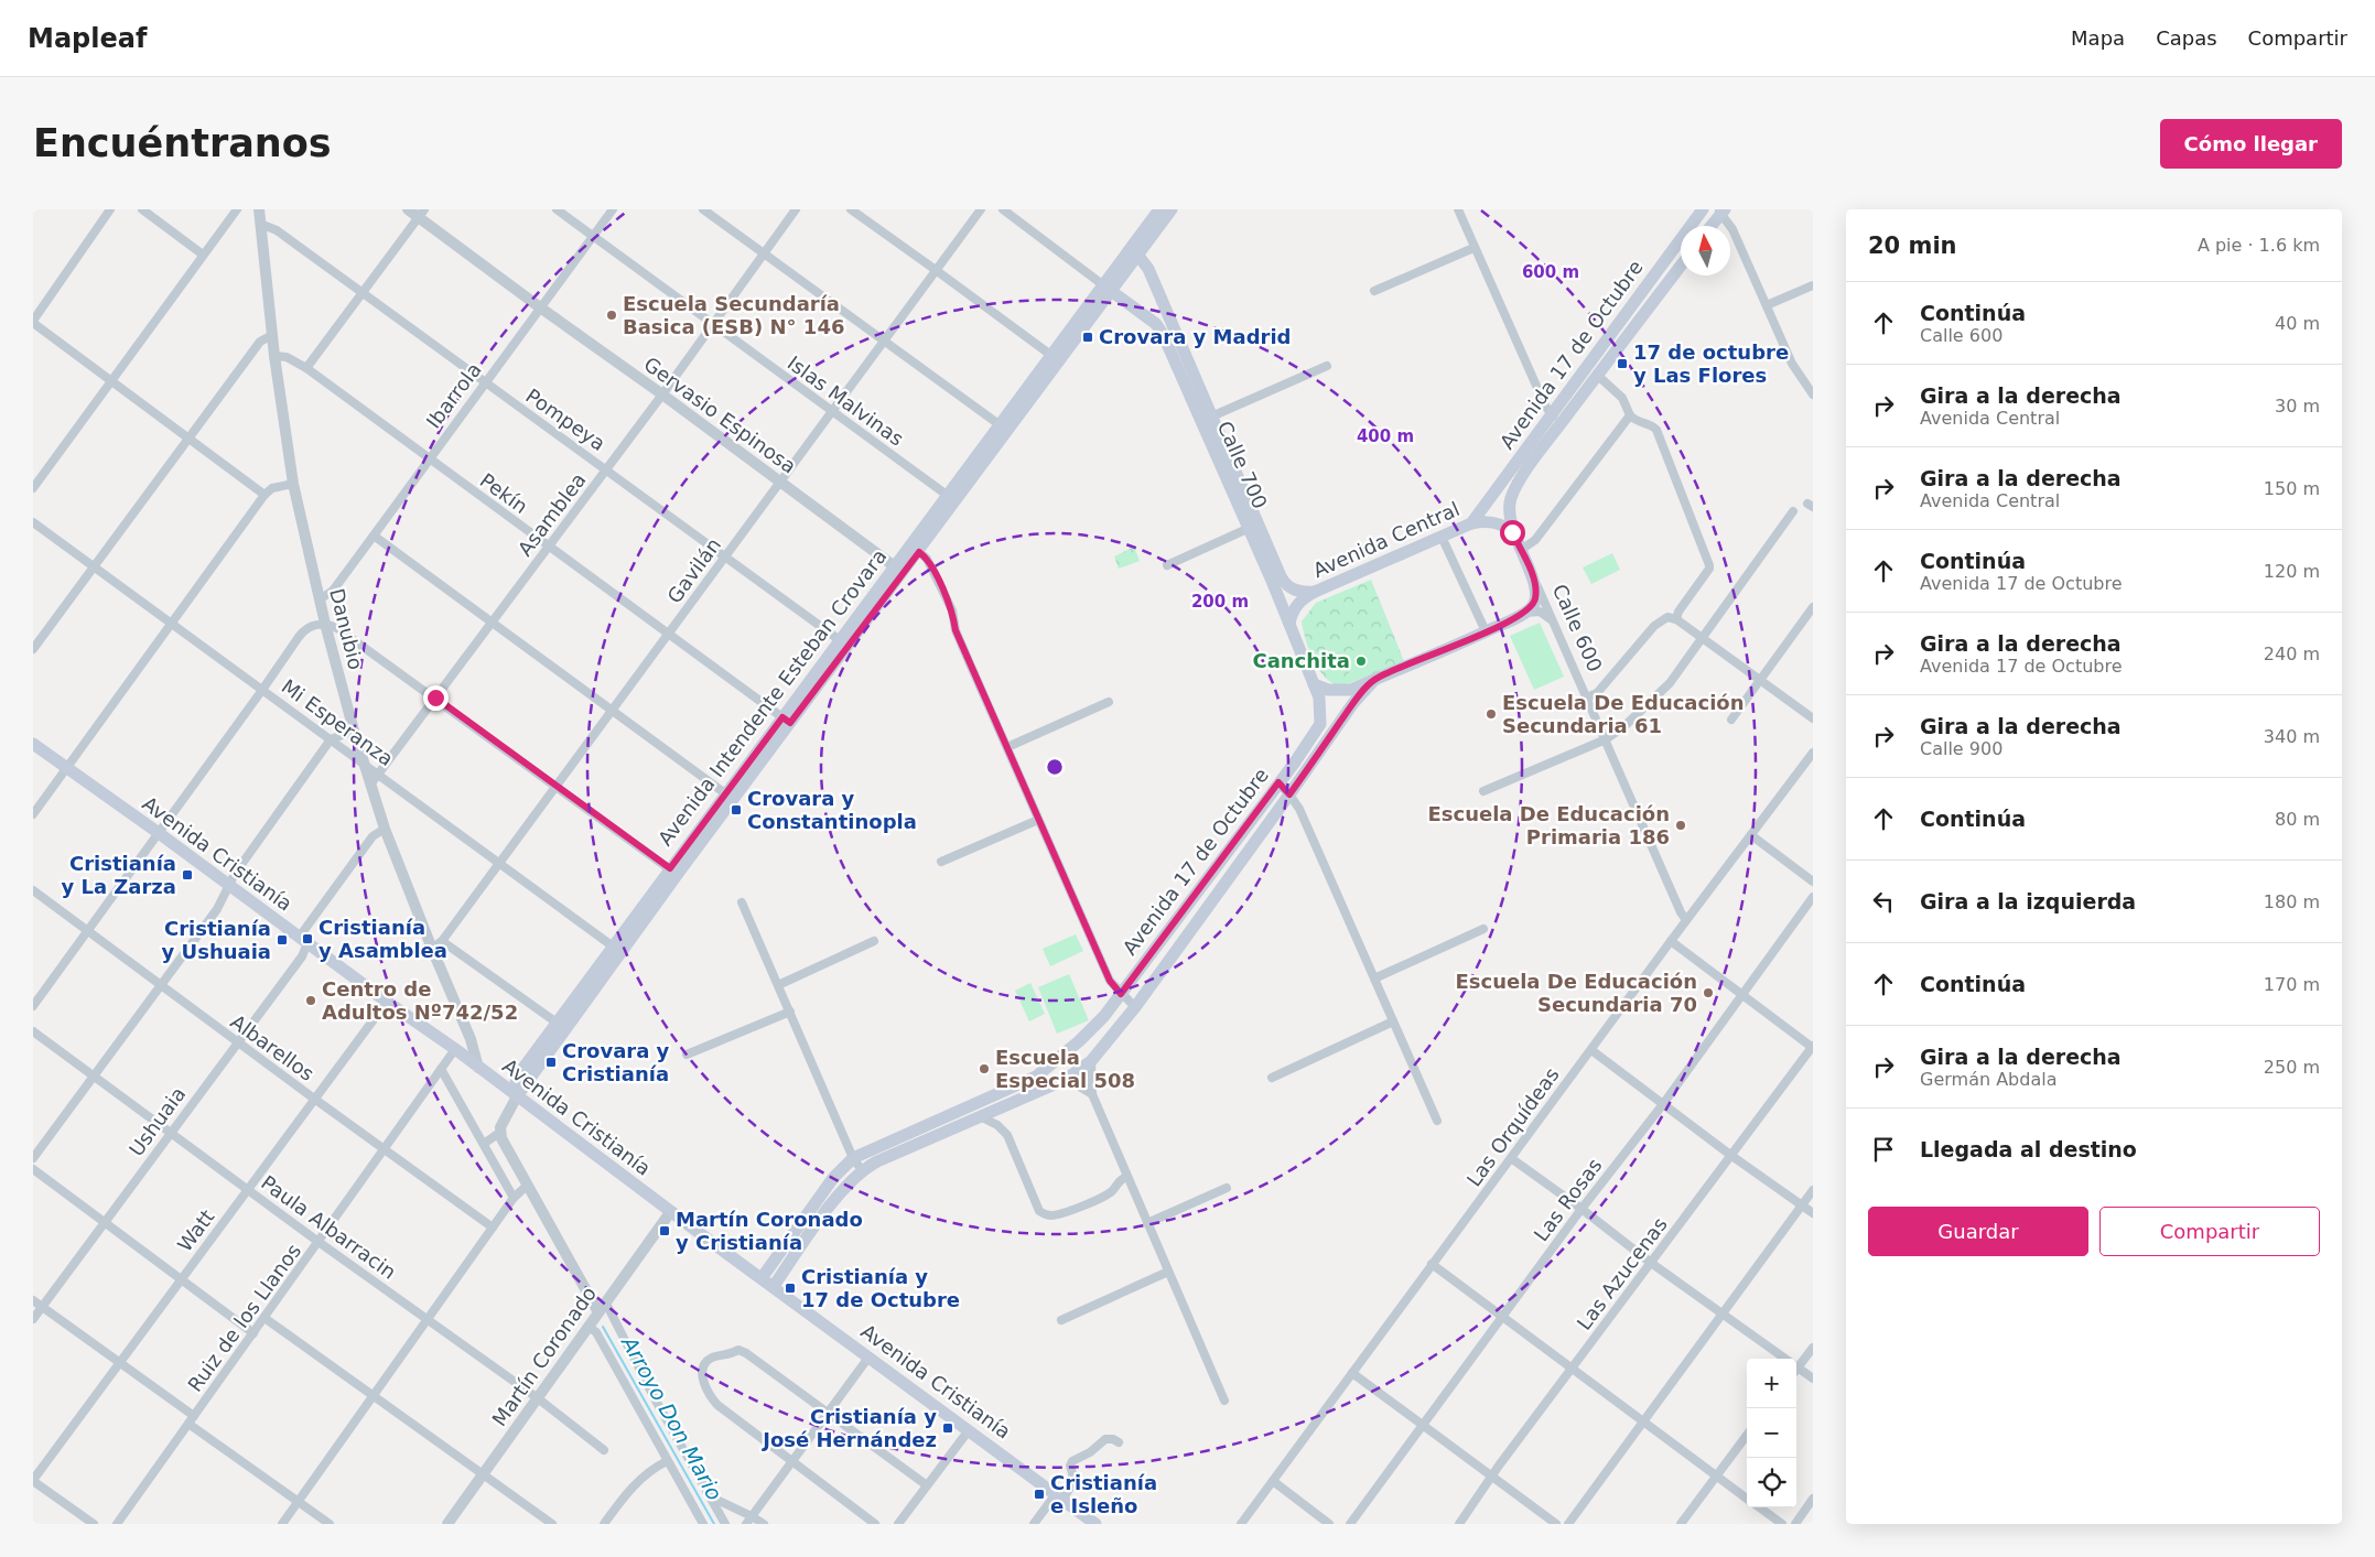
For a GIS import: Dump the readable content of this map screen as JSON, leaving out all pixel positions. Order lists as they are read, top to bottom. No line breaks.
{"streets":{"main road":["Avenida 17 de Octubre","Calle 700","Avenida Central","Calle 600","Avenida Intendente Esteban Crovara","Avenida Cristianía"],"street":["Ibarrola","Islas Malvinas","Gervasio Espinosa","Pompeya","Pekín","Asamblea","Gavilán","Danubio","Mi Esperanza","Albarellos","Ushuaia","Las Orquídeas","Las Rosas","Paula Albarracin","Watt","Las Azucenas","Ruiz de los Llanos","Martín Coronado"]},"crossings":[["Avenida 17 de Octubre","Calle 700"],["Avenida 17 de Octubre","Avenida Central"],["Avenida 17 de Octubre","Calle 600"],["Avenida 17 de Octubre","Avenida Cristianía"],["Ibarrola","Islas Malvinas"],["Ibarrola","Gervasio Espinosa"],["Ibarrola","Pompeya"],["Ibarrola","Pekín"],["Ibarrola","Danubio"],["Islas Malvinas","Asamblea"],["Islas Malvinas","Gavilán"],["Islas Malvinas","Avenida Intendente Esteban Crovara"],["Gervasio Espinosa","Asamblea"],["Gervasio Espinosa","Gavilán"],["Gervasio Espinosa","Avenida Intendente Esteban Crovara"],["Pompeya","Asamblea"],["Pompeya","Gavilán"],["Pompeya","Danubio"],["Pompeya","Avenida Intendente Esteban Crovara"],["Calle 700","Avenida Central"],["Calle 700","Avenida Intendente Esteban Crovara"],["Pekín","Asamblea"],["Pekín","Gavilán"],["Pekín","Danubio"],["Pekín","Avenida Intendente Esteban Crovara"],["Asamblea","Danubio"],["Asamblea","Mi Esperanza"],["Avenida Central","Calle 600"],["Gavilán","Danubio"],["Gavilán","Mi Esperanza"],["Calle 600","Las Orquídeas"],["Danubio","Mi Esperanza"],["Danubio","Avenida Cristianía"],["Avenida Intendente Esteban Crovara","Mi Esperanza"],["Avenida Intendente Esteban Crovara","Avenida Cristianía"],["Avenida Cristianía","Ushuaia"],["Avenida Cristianía","Watt"],["Avenida Cristianía","Ruiz de los Llanos"],["Avenida Cristianía","Martín Coronado"],["Albarellos","Ushuaia"],["Albarellos","Watt"],["Albarellos","Ruiz de los Llanos"],["Ushuaia","Paula Albarracin"],["Paula Albarracin","Watt"],["Paula Albarracin","Ruiz de los Llanos"],["Paula Albarracin","Martín Coronado"]],"water":["Arroyo Don Mario"],"places":{"other":["Escuela Secundaría Basica (ESB) N° 146","Canchita","Escuela De Educación Secundaria 61","Escuela De Educación Primaria 186","Escuela De Educación Secundaria 70","Centro de Adultos Nº742/52","Escuela Especial 508"],"transit":["Crovara y Madrid","17 de octubre y Las Flores","Crovara y Constantinopla","Cristianía y La Zarza","Cristianía y Asamblea","Cristianía y Ushuaia","Crovara y Cristianía","Martín Coronado y Cristianía","Cristianía y 17 de Octubre","Cristianía y José Hernández","Cristianía e Isleño"]},"north":"top","page":{"header":"Mapleaf","nav":["Mapa","Capas","Compartir"],"buttons":["Cómo llegar",["Guardar","Compartir"]],"title":"Encuéntranos","heading":["20 min","A pie · 1.6 km"],"list":[["Continúa","Calle 600","40 m"],["Gira a la derecha","Avenida Central","30 m"],["Gira a la derecha","Avenida Central","150 m"],["Continúa","Avenida 17 de Octubre","120 m"],["Gira a la derecha","Avenida 17 de Octubre","240 m"],["Gira a la derecha","Calle 900","340 m"],["Continúa","80 m"],["Gira a la izquierda","180 m"],["Continúa","170 m"],["Gira a la derecha","Germán Abdala","250 m"],"Llegada al destino"],"map_buttons":["+","−"]},"rings":["600 m","400 m","200 m"]}
